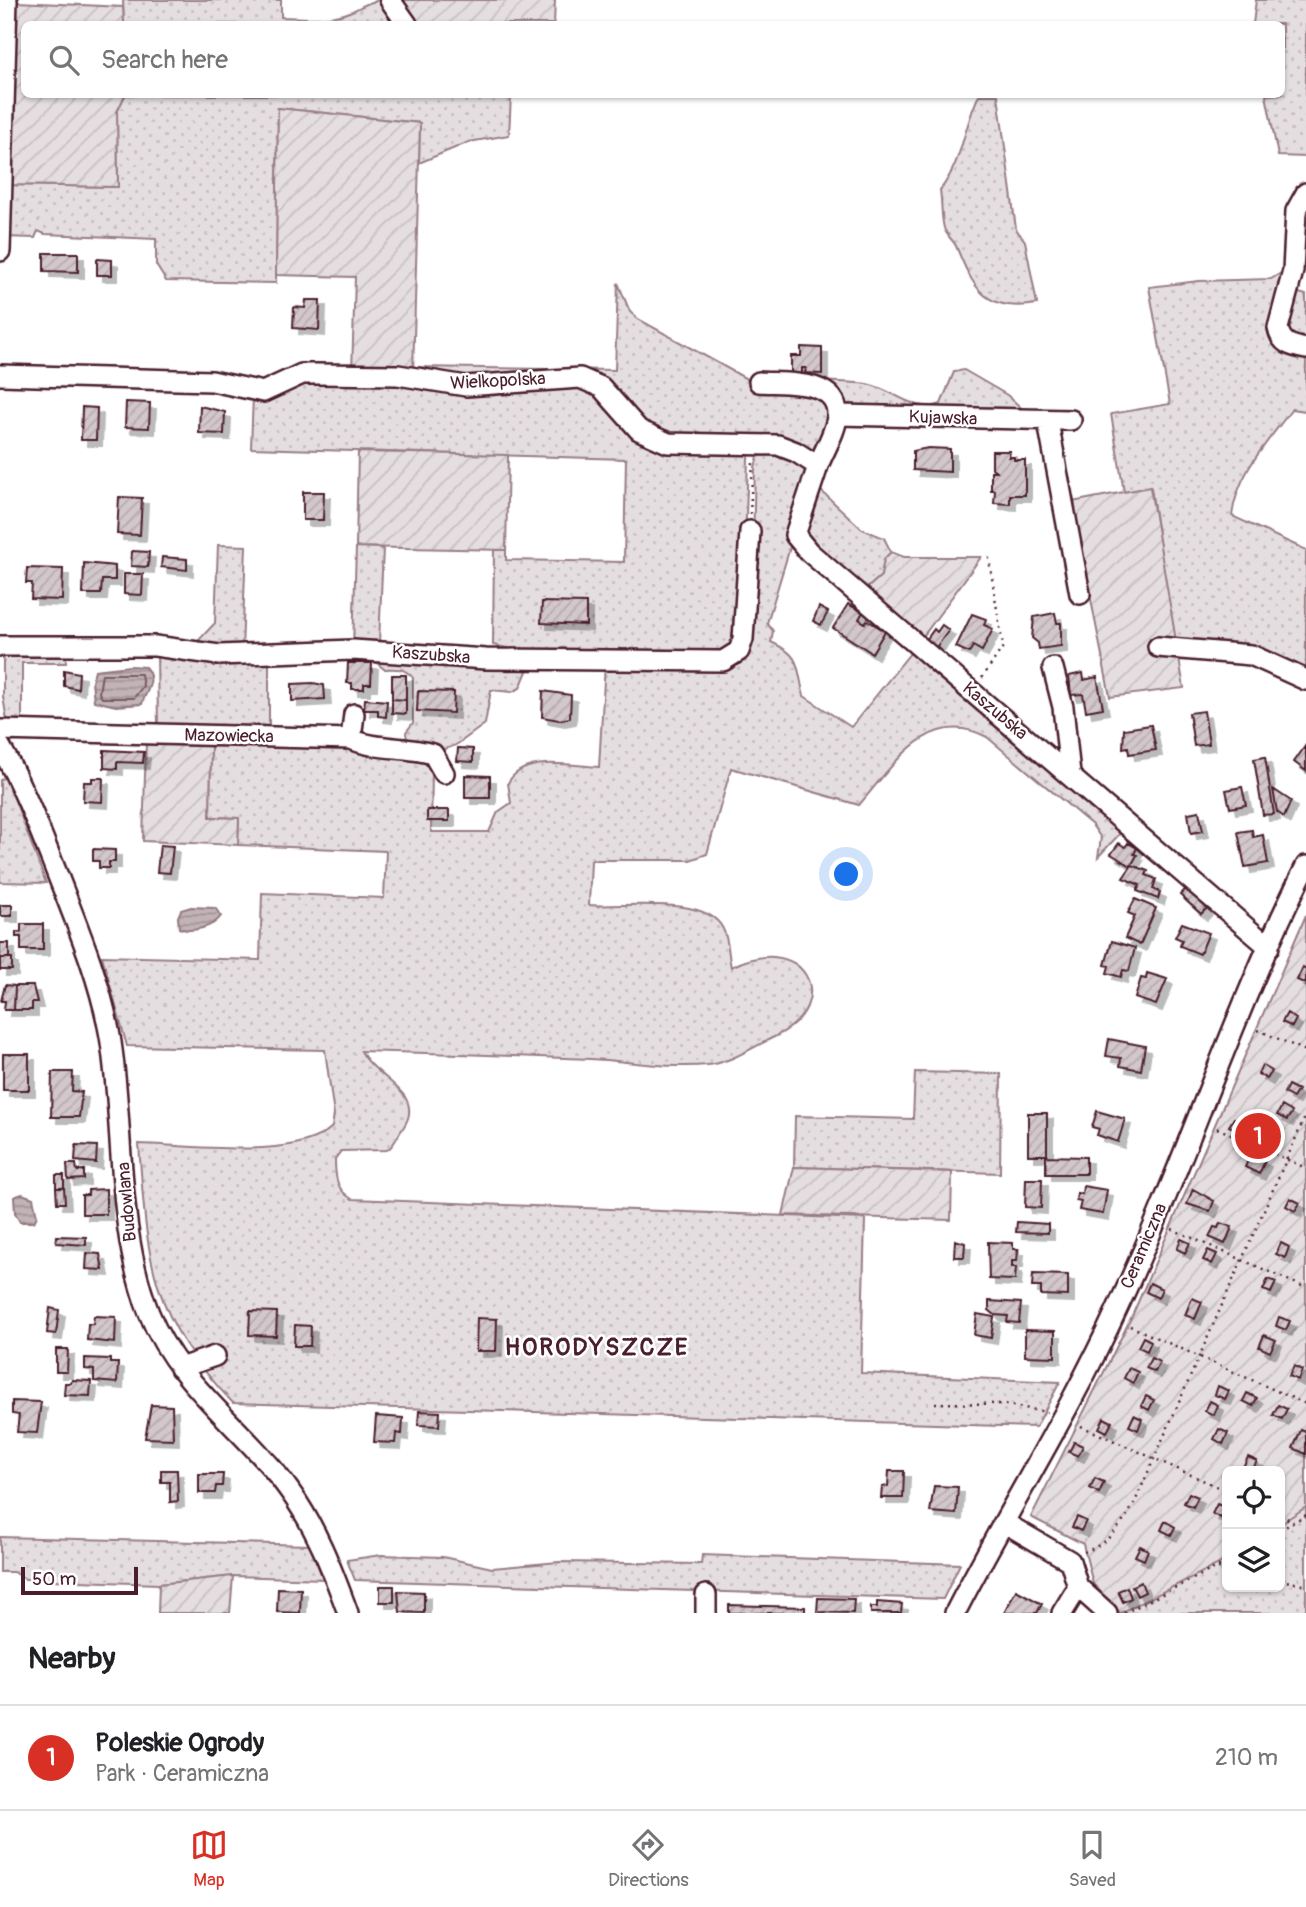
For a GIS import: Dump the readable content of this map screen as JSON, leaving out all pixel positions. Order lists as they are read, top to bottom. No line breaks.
{"streets":{"street":["Wielkopolska","Kujawska","Kaszubska","Mazowiecka","Budowlana","Ceramiczna"]},"crossings":[["Wielkopolska","Kaszubska"],["Kaszubska","Ceramiczna"]],"districts":["HORODYSZCZE"],"scale_bar":"50 m","page":{"search":"Search here","pins":"1","scale":"50 m","heading":"Nearby","list":[{"mark":"1","name":"Poleskie Ogrody","note":"Park · Ceramiczna","value":"210 m"}],"nav":["Map","Directions","Saved"]}}
